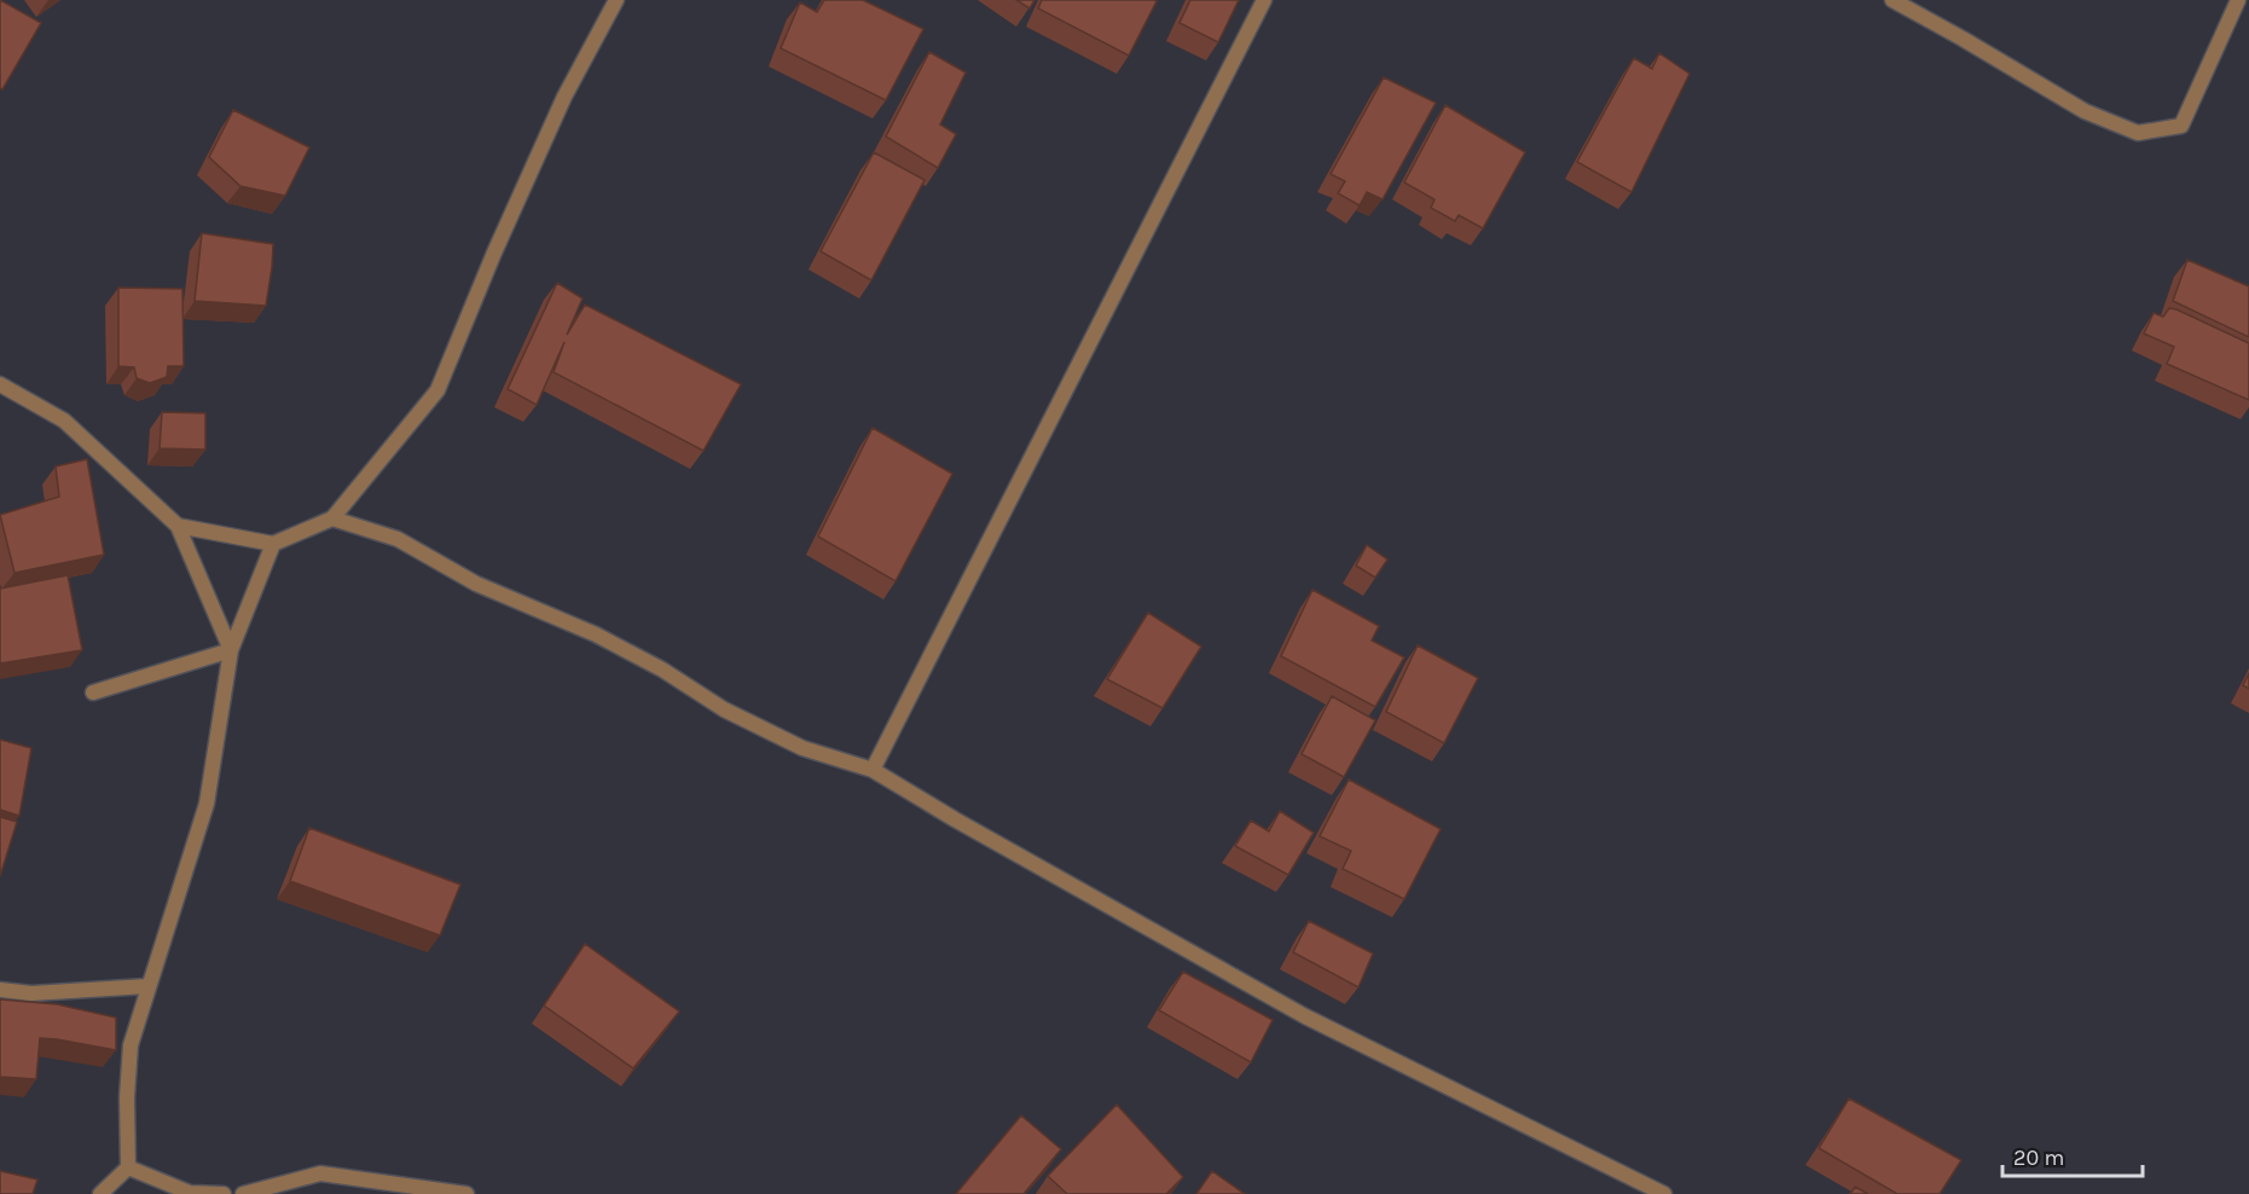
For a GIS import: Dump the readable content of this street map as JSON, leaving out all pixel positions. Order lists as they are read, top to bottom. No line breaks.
{"scale_bar":"20 m"}
